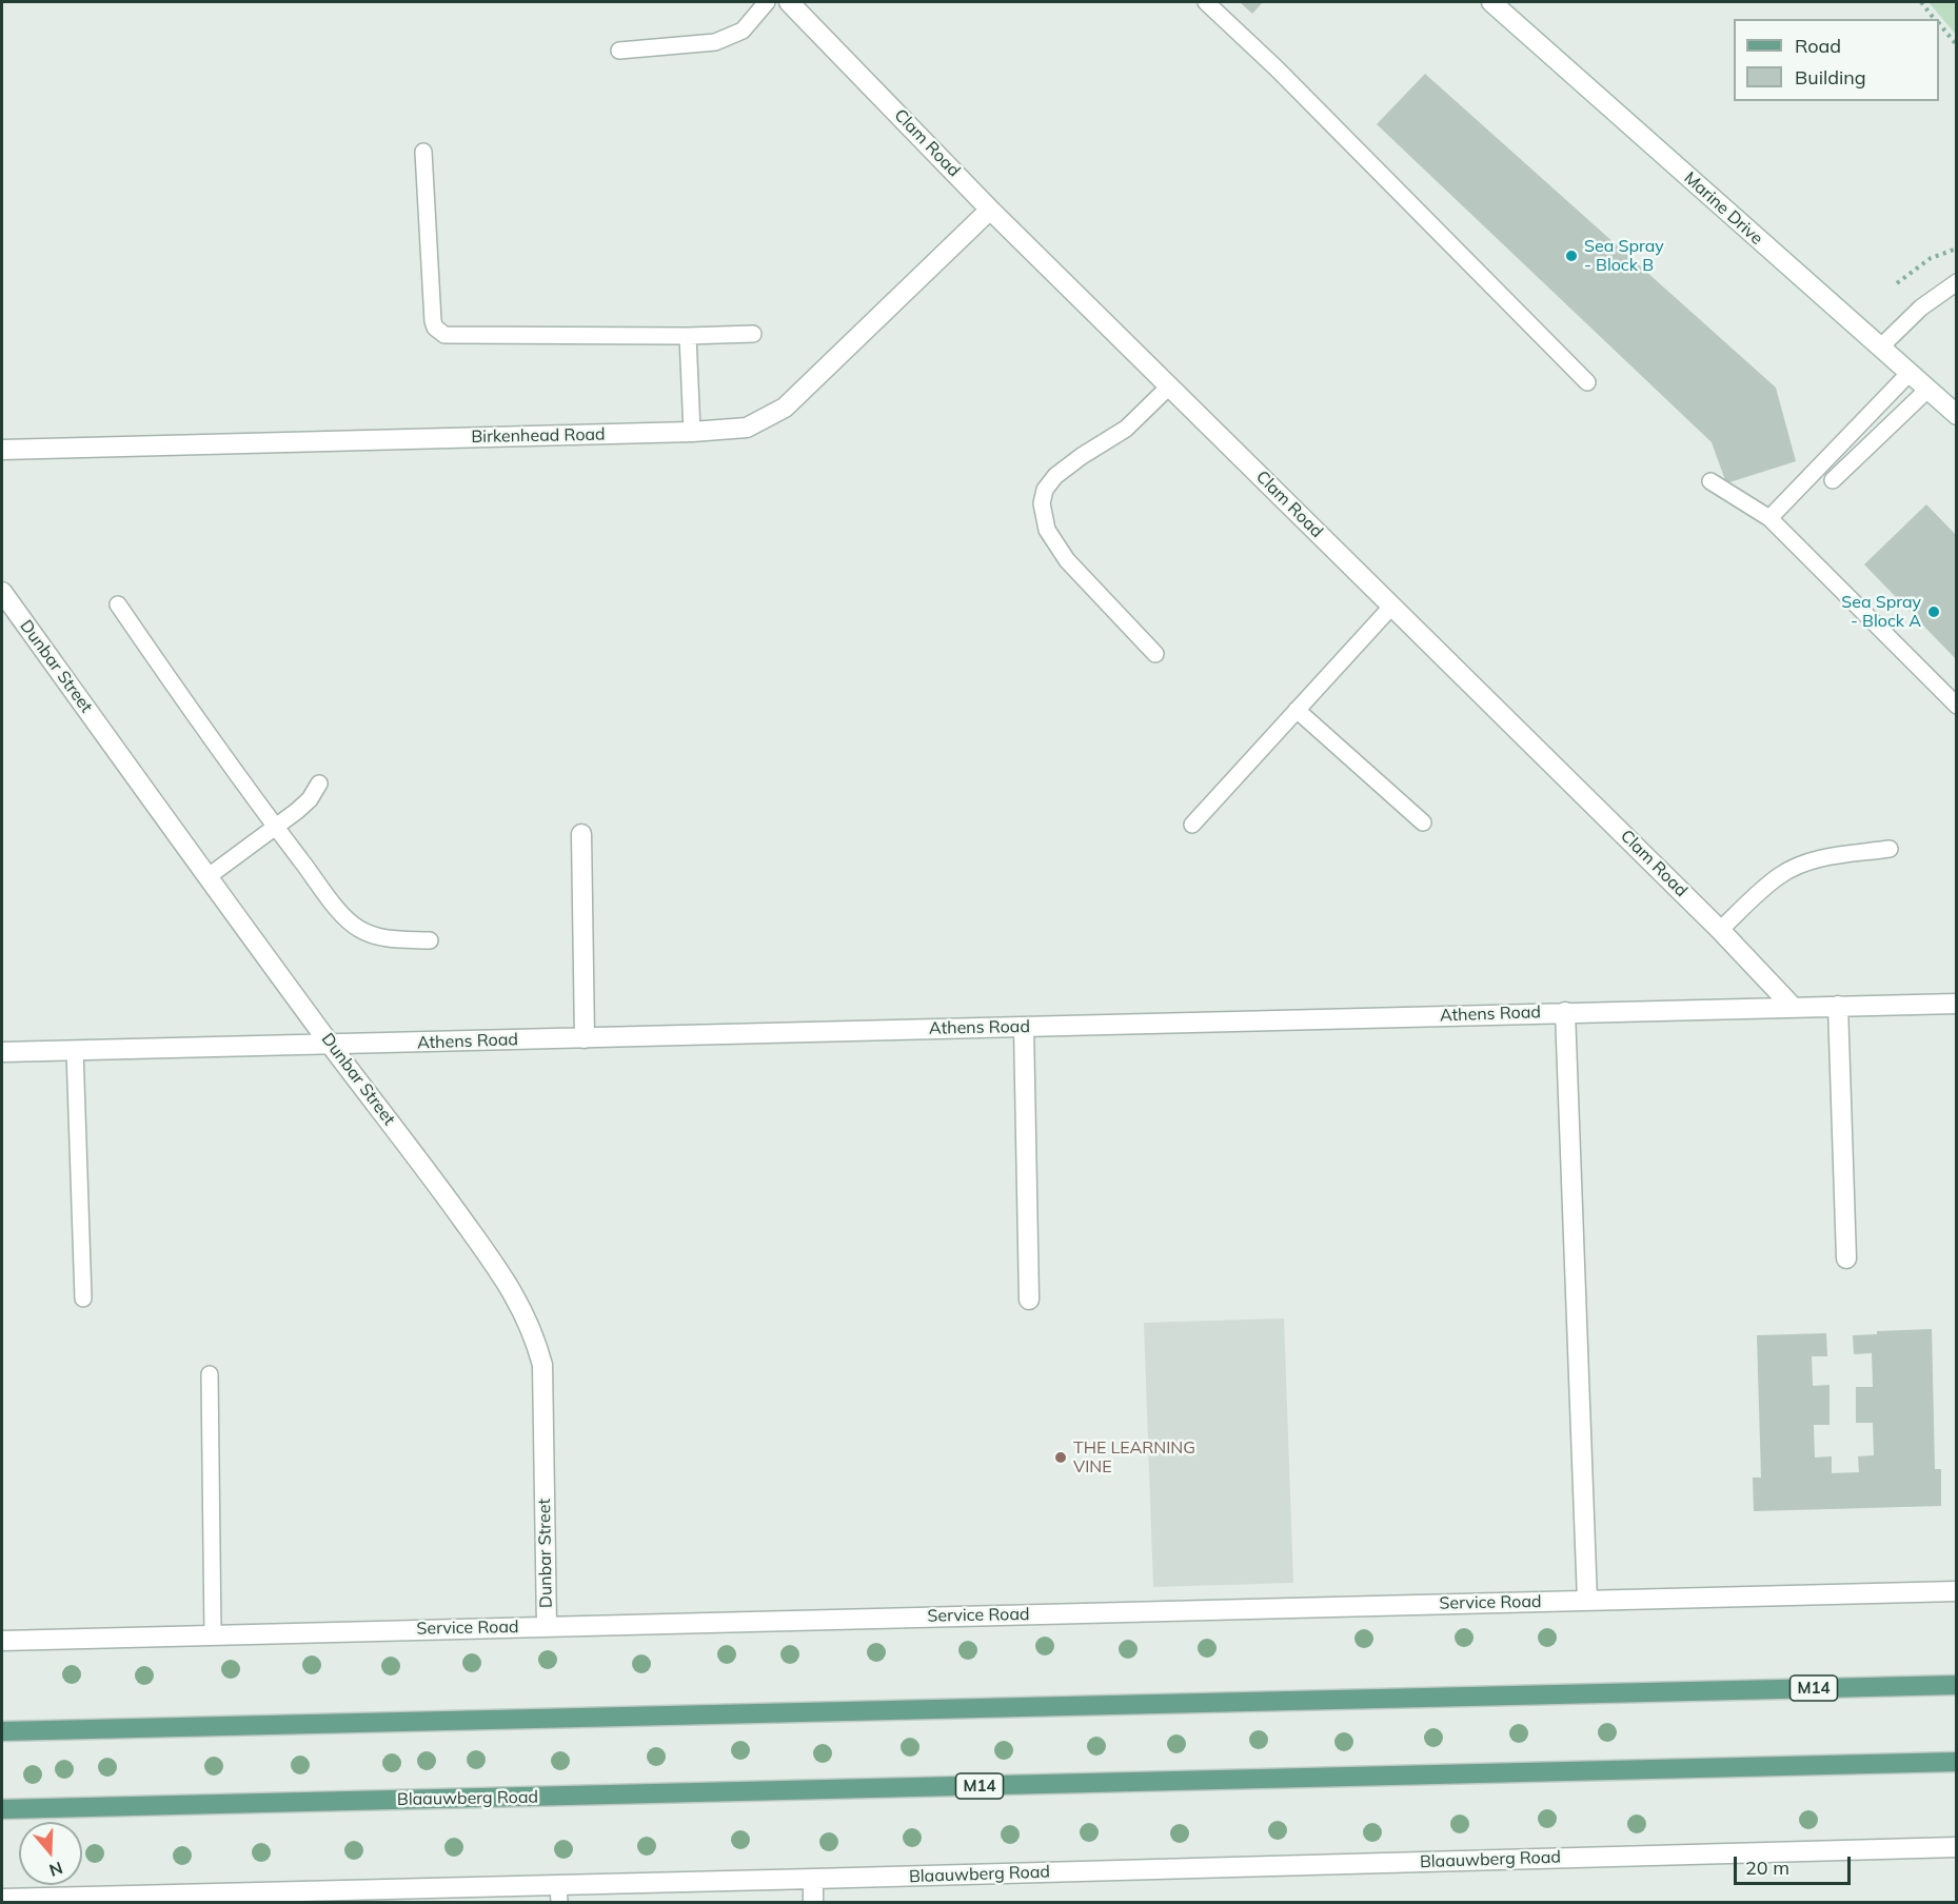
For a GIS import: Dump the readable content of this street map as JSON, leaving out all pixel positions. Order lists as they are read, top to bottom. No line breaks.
{"streets":{"main road":["M14","Blaauwberg Road"],"street":["Clam Road","Marine Drive","Birkenhead Road","Dunbar Street","Athens Road","Service Road"]},"crossings":[["Clam Road","Birkenhead Road"],["Clam Road","Athens Road"],["Dunbar Street","Athens Road"],["Dunbar Street","Service Road"]],"places":["Sea Spray - Block B","Sea Spray - Block A","THE LEARNING VINE"],"legend":["Road","Building"],"scale_bar":"20 m","north":"bottom"}
